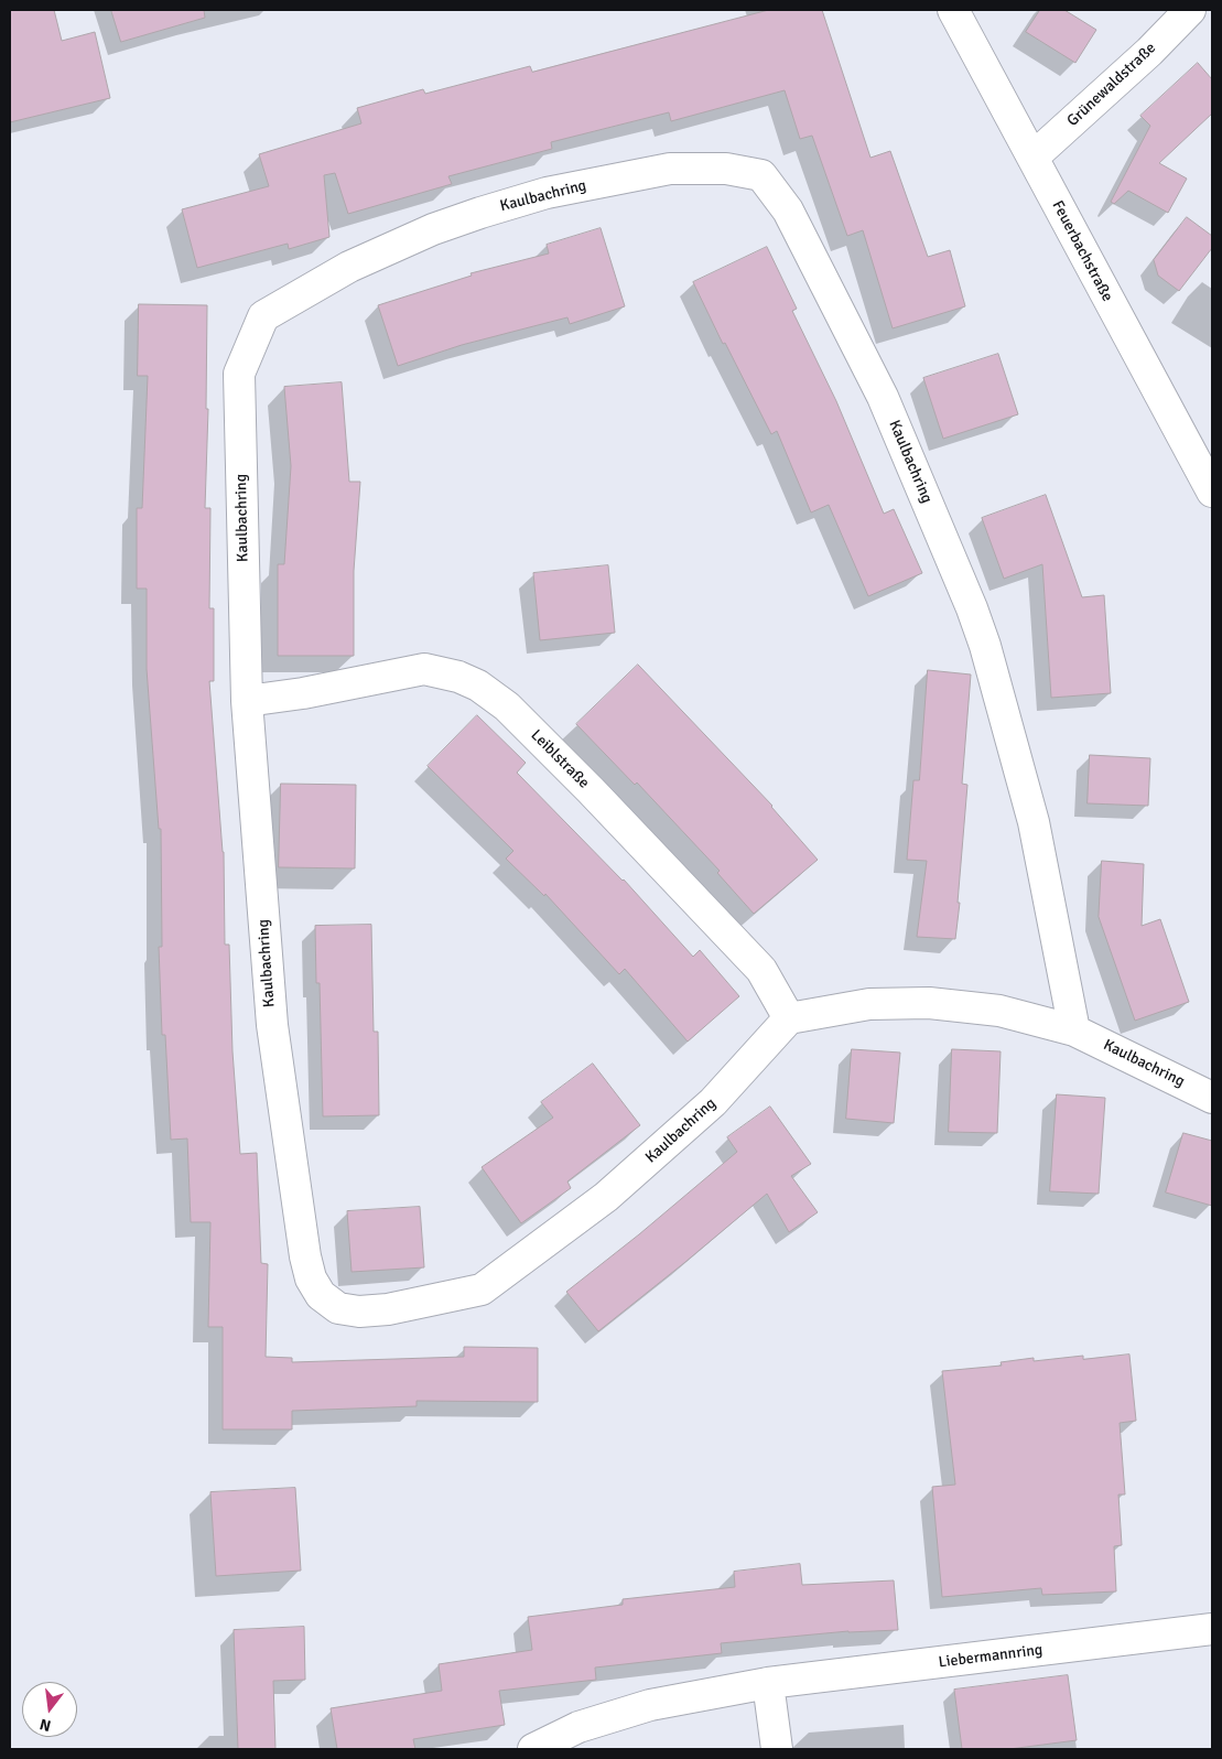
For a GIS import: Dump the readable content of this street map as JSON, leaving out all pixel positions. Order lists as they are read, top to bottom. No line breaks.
{"streets":{"street":["Grünewaldstraße","Kaulbachring","Feuerbachstraße","Leiblstraße","Liebermannring"]},"crossings":[["Grünewaldstraße","Feuerbachstraße"],["Kaulbachring","Leiblstraße"]],"north":"bottom"}
